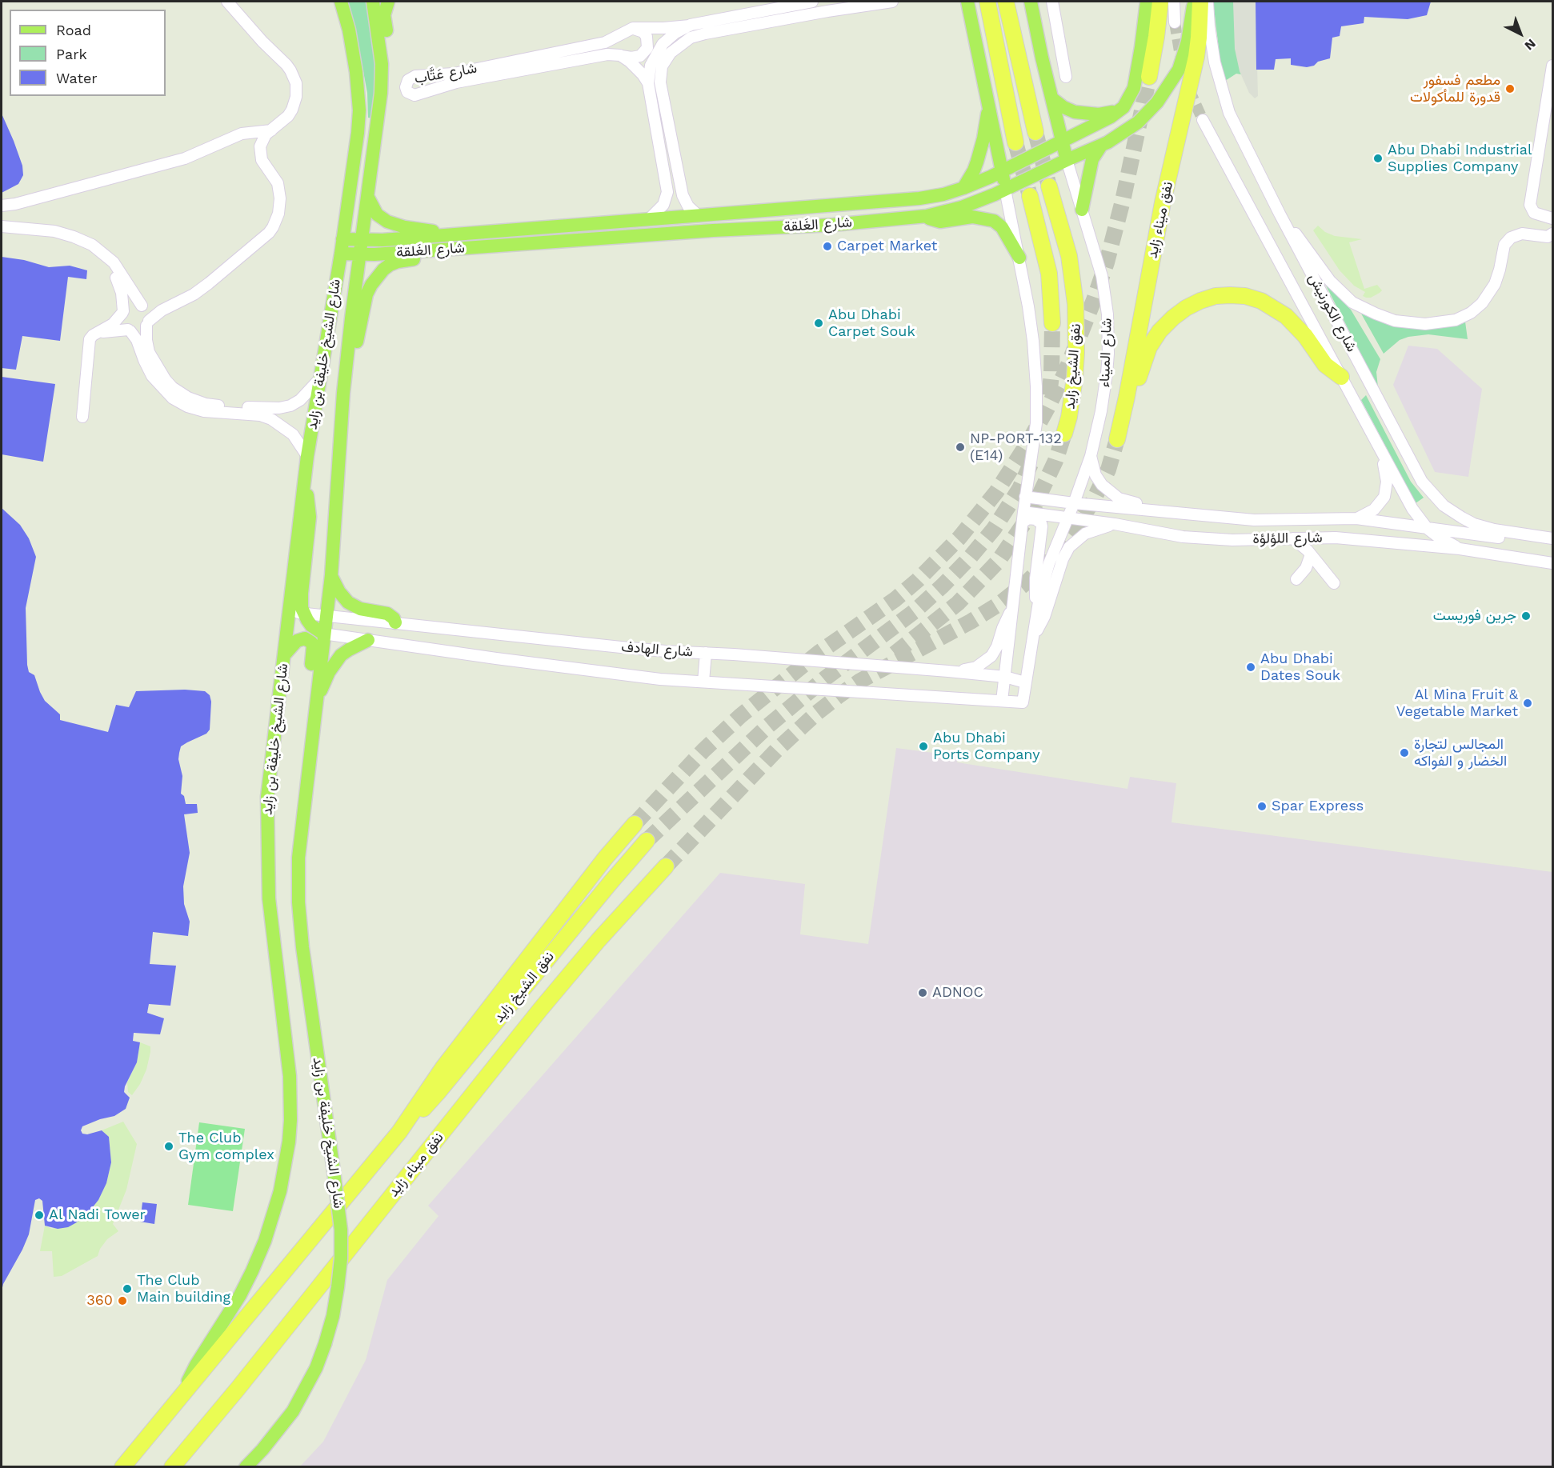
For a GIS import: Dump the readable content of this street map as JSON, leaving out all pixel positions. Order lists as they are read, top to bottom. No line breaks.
{"streets":{"highway":["نفق ميناء زايد","شارع الشيخ خليفة بن زايد","نفق الشيخ زايد"],"main road":["شارع الغَلقة"],"street":["شارع عَتَّاب","شارع الكورنيش","شارع الميناء","شارع اللؤلؤة","شارع الهادف"]},"crossings":[["شارع عَتَّاب","شارع الغَلقة"],["نفق ميناء زايد","شارع الكورنيش"],["شارع الغَلقة","شارع الميناء"],["شارع الغَلقة","شارع الشيخ خليفة بن زايد"],["شارع الكورنيش","شارع اللؤلؤة"],["شارع الميناء","شارع اللؤلؤة"],["شارع الميناء","شارع الهادف"],["شارع الشيخ خليفة بن زايد","شارع الهادف"]],"places":["مطعم فسفور قدورة للمأكولات","Abu Dhabi Industrial Supplies Company","Carpet Market","Abu Dhabi Carpet Souk","NP-PORT-132 (E14)","جرين فوريست","Abu Dhabi Dates Souk","Al Mina Fruit & Vegetable Market","Abu Dhabi Ports Company","المجالس لتجارة الخضار و الفواكه","Spar Express","ADNOC","The Club Gym complex","Al Nadi Tower","The Club Main building","360"],"legend":["Road","Park","Water"],"north":"bottom right"}
